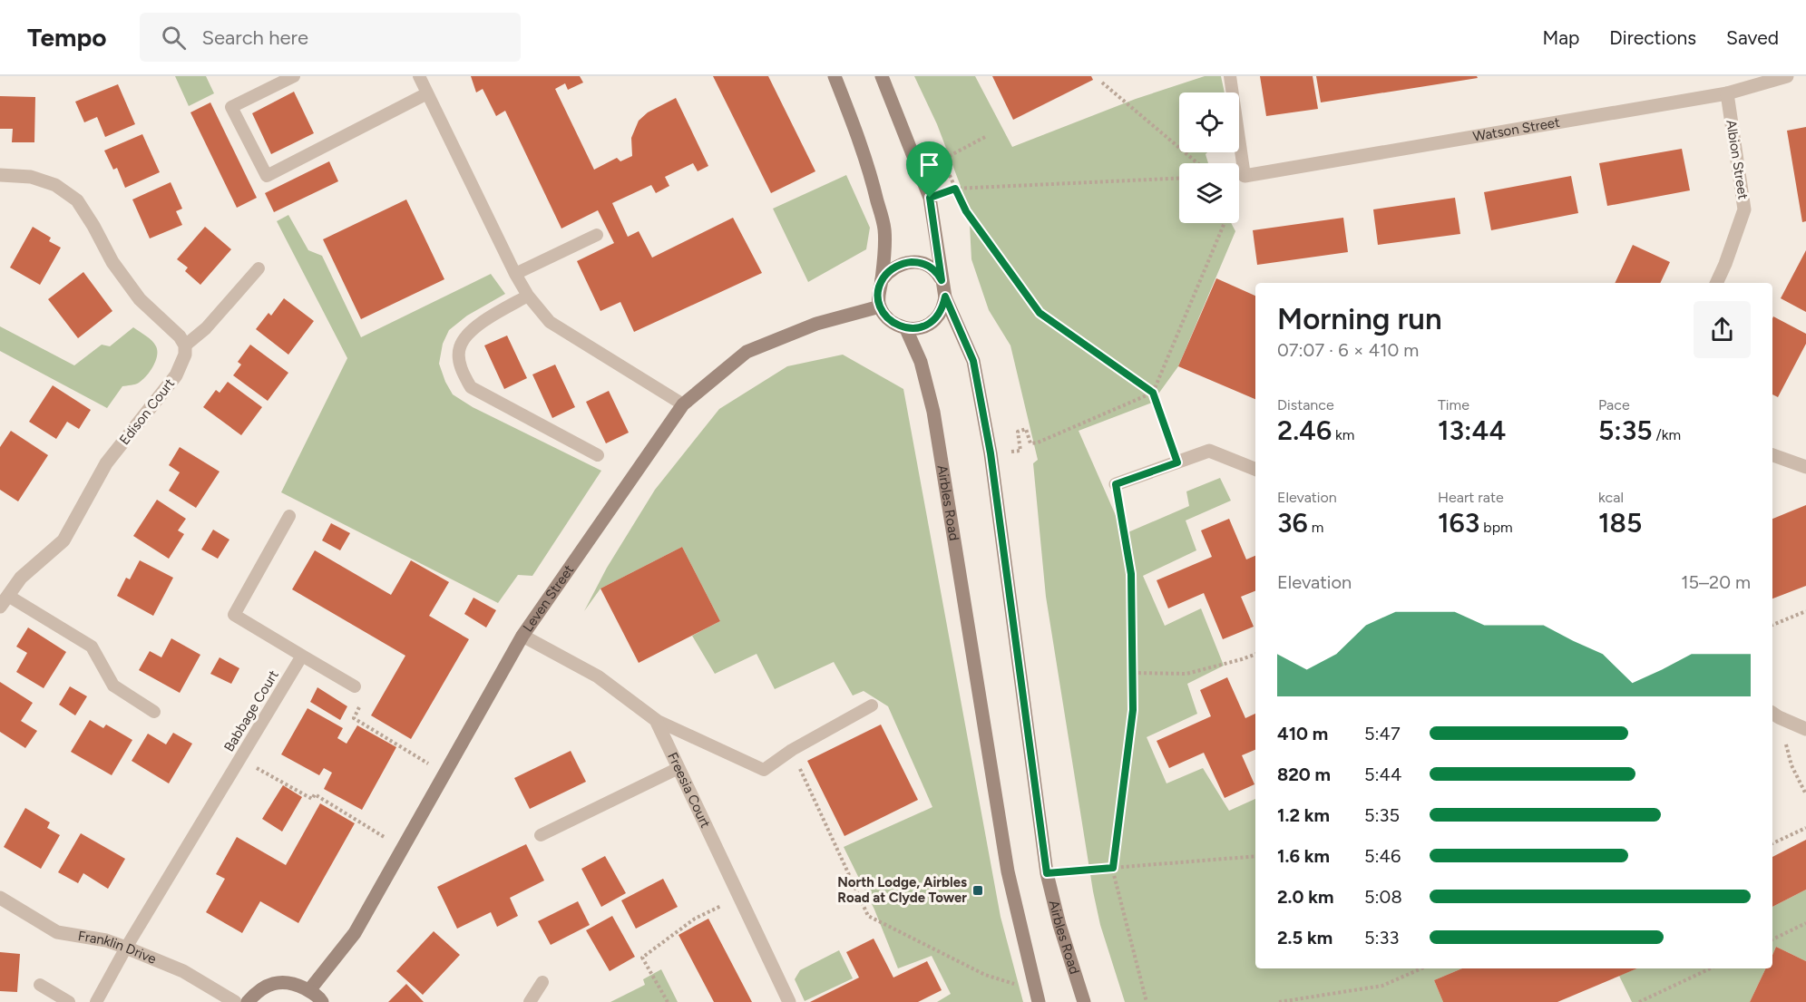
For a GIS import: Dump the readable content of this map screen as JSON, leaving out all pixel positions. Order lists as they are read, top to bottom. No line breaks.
{"streets":{"main road":["Airbles Road","Leven Street"],"street":["Watson Street","Albion Street","Edison Court","Freesia Court","Franklin Drive"],"lane":["Babbage Court"]},"crossings":[["Watson Street","Albion Street"],["Airbles Road","Leven Street"],["Leven Street","Freesia Court"],["Babbage Court","Franklin Drive"]],"places":{"transit":["North Lodge, Airbles Road at Clyde Tower"]},"page":{"header":"Tempo","search":"Search here","nav":["Map","Directions","Saved"],"heading":["Morning run","07:07 · 6 × 410 m"],"stats":[["Distance","2.46 km"],["Time","13:44"],["Pace","5:35 /km"],["Elevation","36 m"],["Heart rate","163 bpm"],["kcal","185"]],"chart":["Elevation","15–20 m"],"list":[{"name":"410 m","note":"5:47"},{"name":"820 m","note":"5:44"},{"name":"1.2 km","note":"5:35"},{"name":"1.6 km","note":"5:46"},{"name":"2.0 km","note":"5:08"},{"name":"2.5 km","note":"5:33"}]}}
